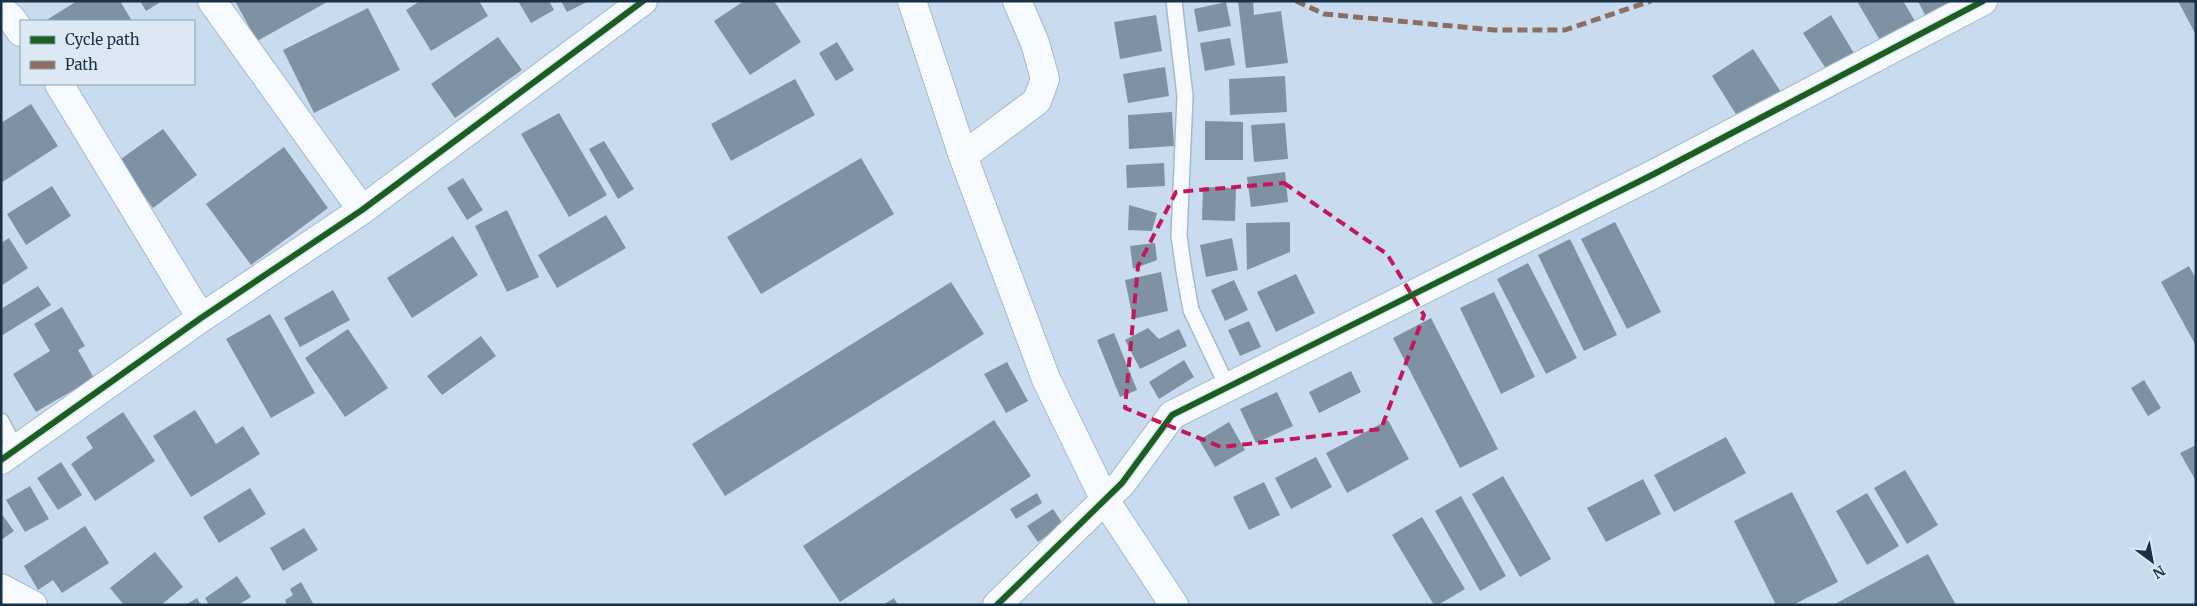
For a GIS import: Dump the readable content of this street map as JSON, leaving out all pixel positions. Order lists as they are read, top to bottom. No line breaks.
{"legend":["Cycle path","Path"],"north":"bottom right"}
